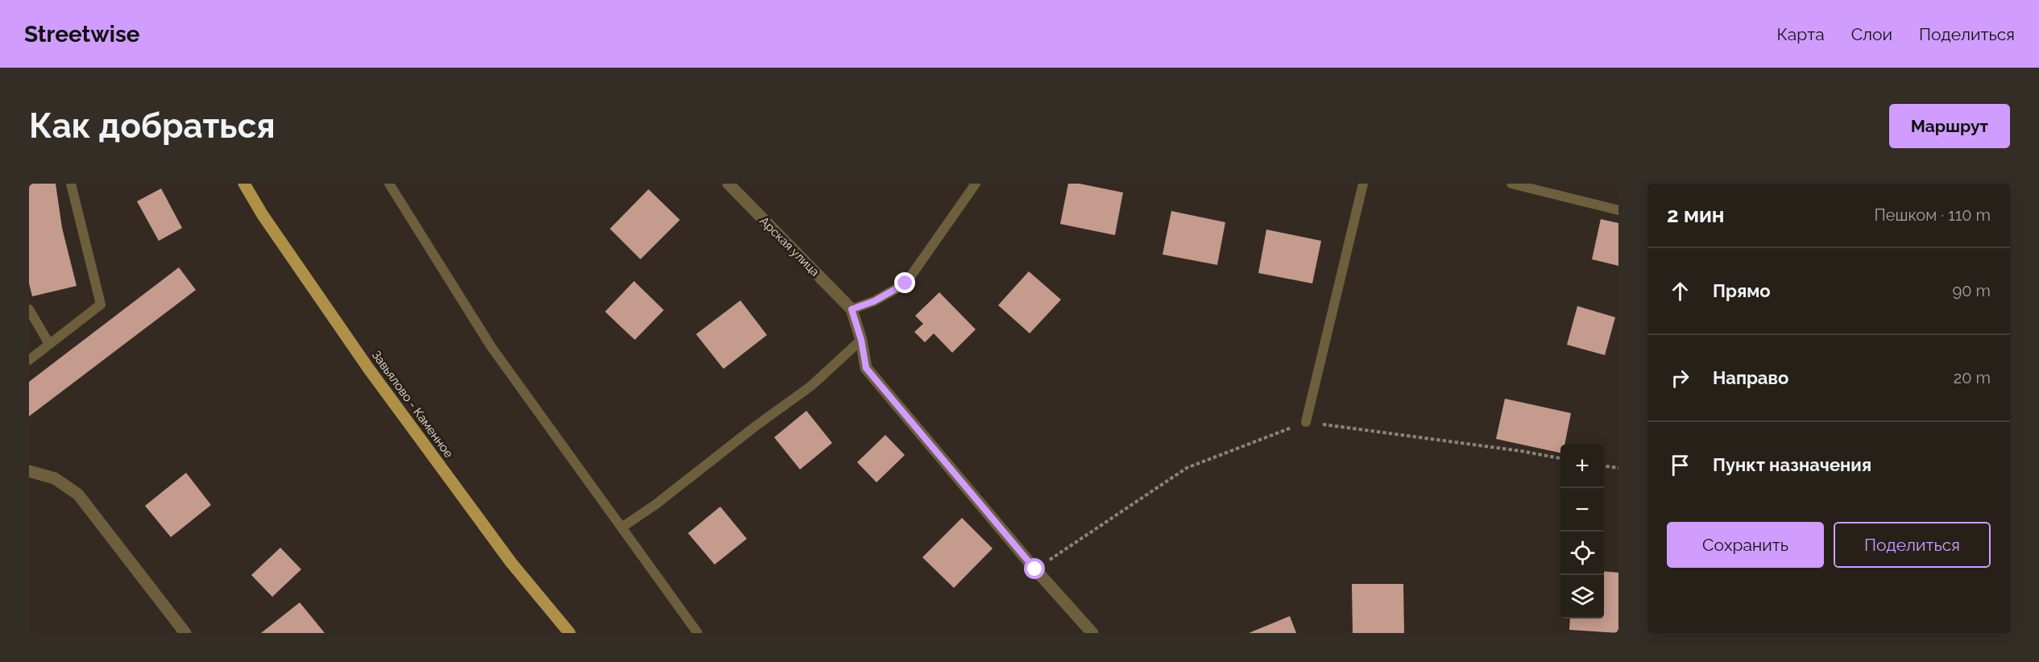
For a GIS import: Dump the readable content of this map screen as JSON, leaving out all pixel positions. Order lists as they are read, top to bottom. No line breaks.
{"streets":{"main road":["Завьялово - Каменное"],"street":["Арская улица"]},"page":{"header":"Streetwise","nav":["Карта","Слои","Поделиться"],"buttons":["Маршрут",["Сохранить","Поделиться"]],"title":"Как добраться","heading":["2 мин","Пешком · 110 m"],"list":[["Прямо","90 m"],["Направо","20 m"],"Пункт назначения"],"map_buttons":["+","−"]}}
